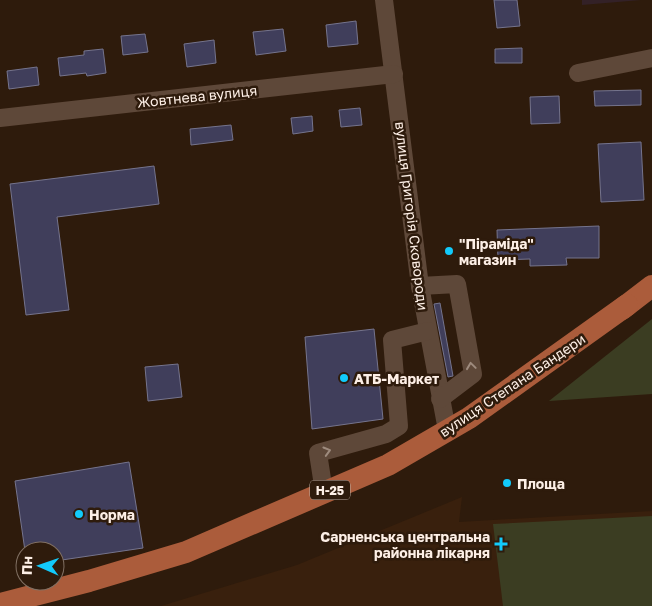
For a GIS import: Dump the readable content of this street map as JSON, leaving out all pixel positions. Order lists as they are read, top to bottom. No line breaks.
{"streets":{"main road":["вулиця Степана Бандери","Н-25"],"street":["Жовтнева вулиця","вулиця Григорія Сковороди"]},"crossings":[["Жовтнева вулиця","вулиця Григорія Сковороди"],["вулиця Григорія Сковороди","вулиця Степана Бандери"]],"places":{"other":["\"Піраміда\" магазин","АТБ-Маркет","Площа","Норма"],"health":["Сарненська центральна районна лікарня"]},"north":"left"}
